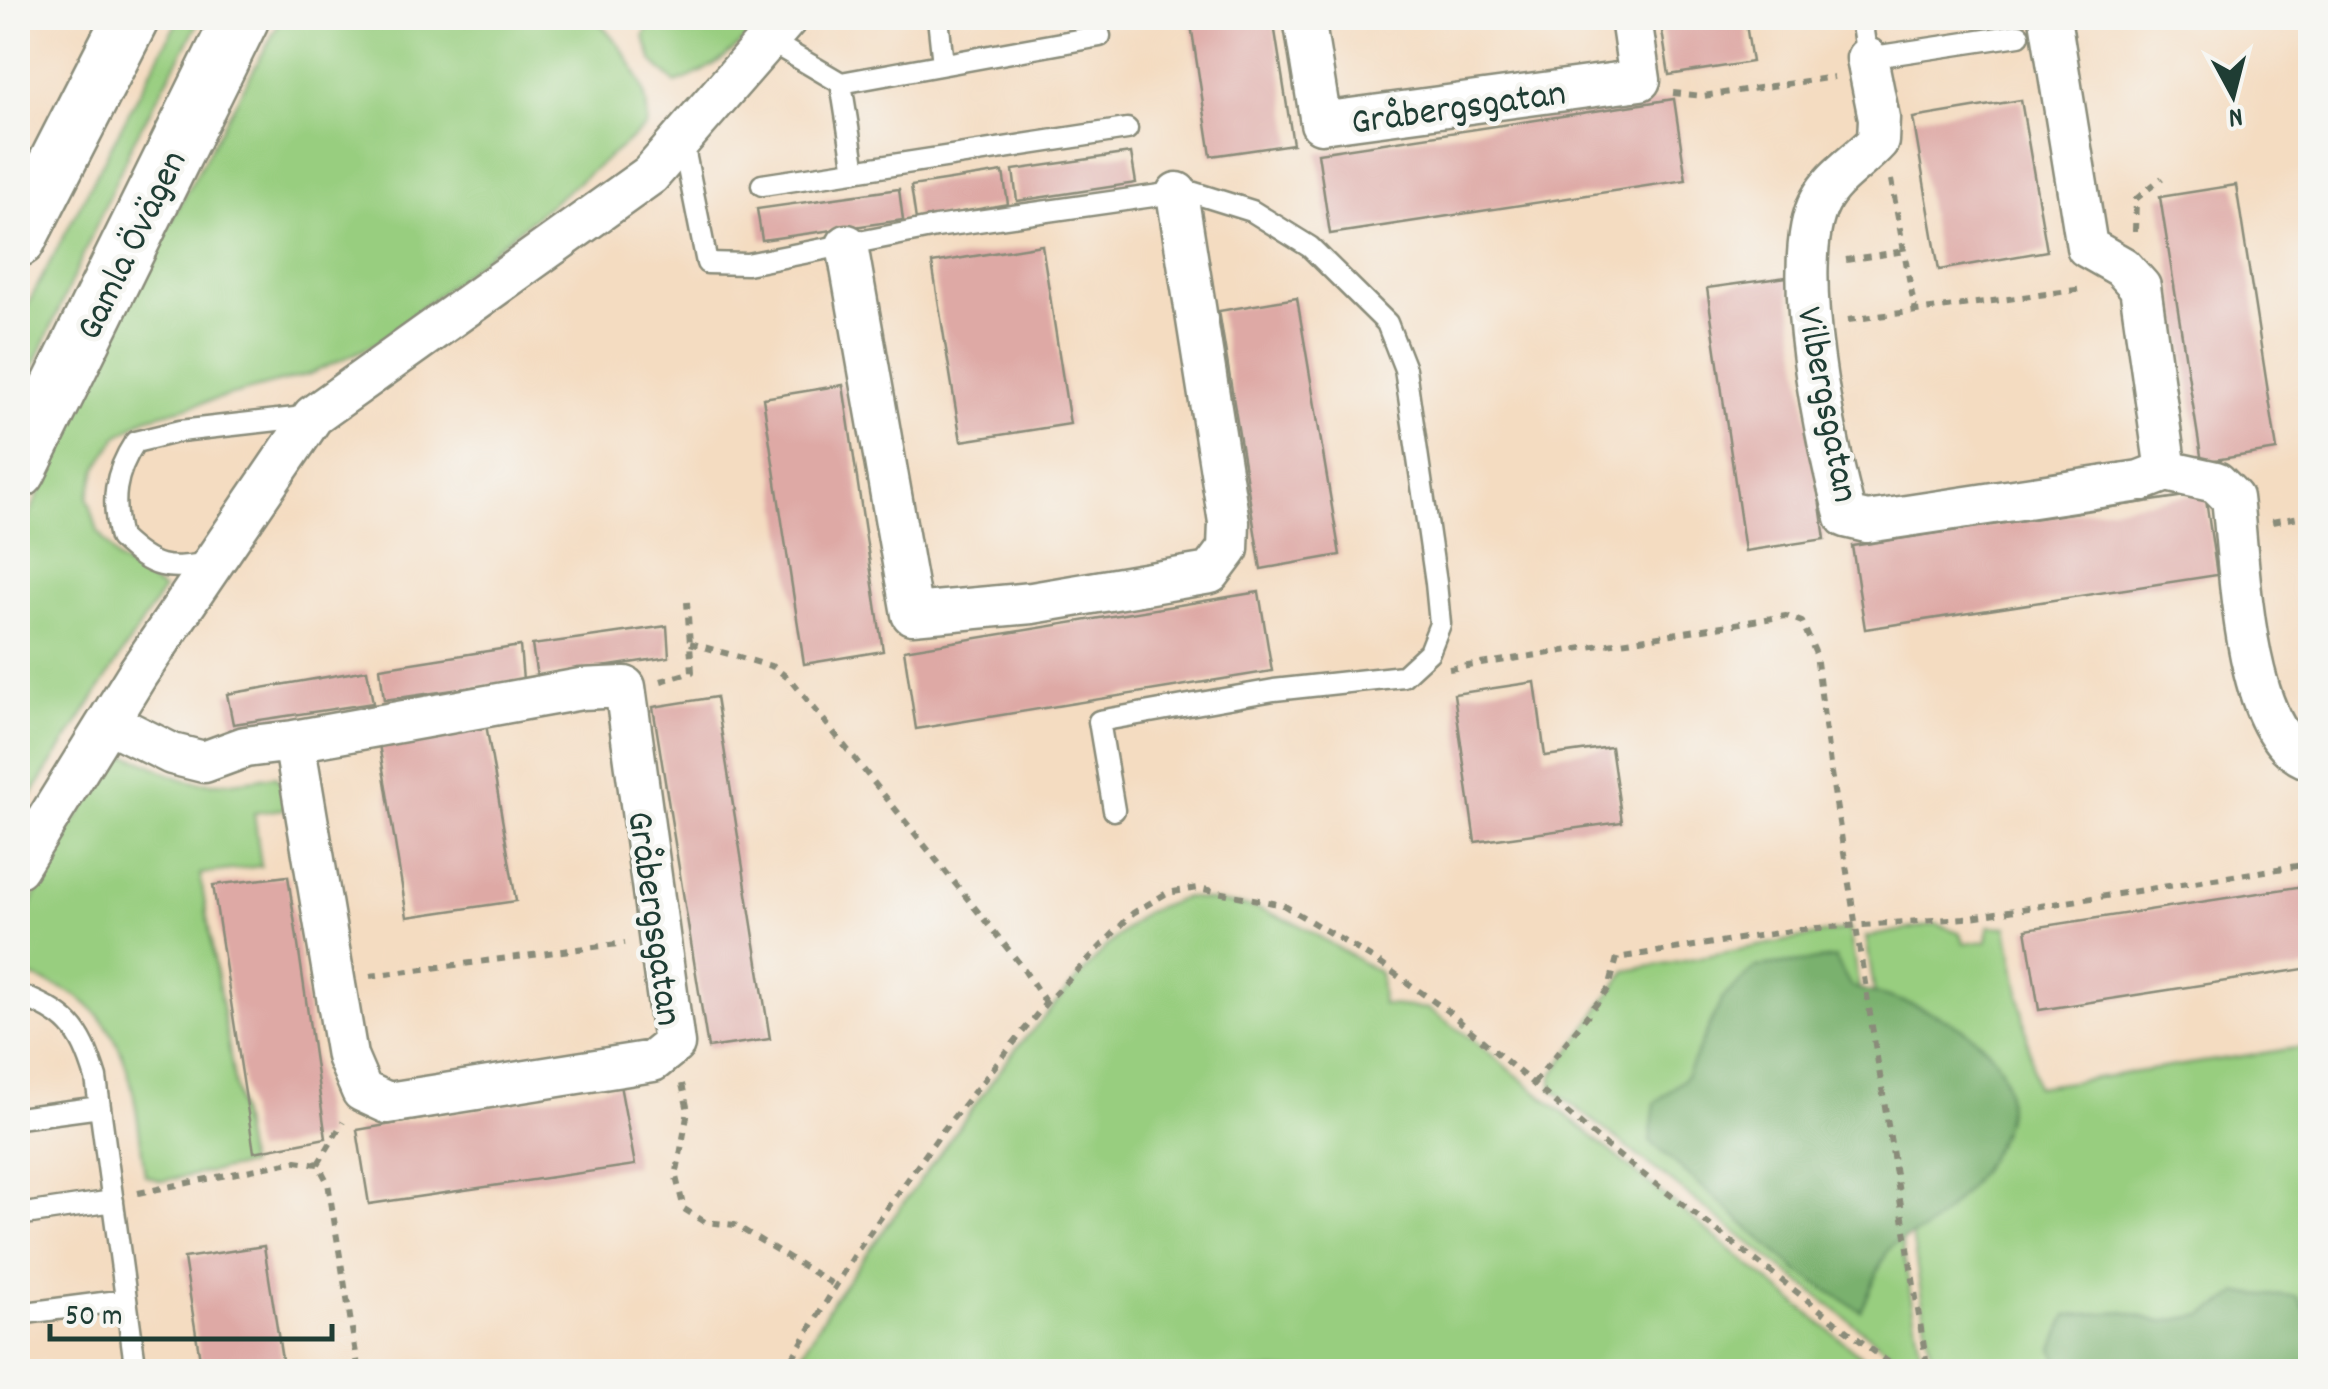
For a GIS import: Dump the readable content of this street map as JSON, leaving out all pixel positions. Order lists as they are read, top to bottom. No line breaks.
{"streets":{"main road":["Gamla Övägen"],"street":["Gråbergsgatan","Vilbergsgatan"]},"scale_bar":"50 m","north":"bottom"}
